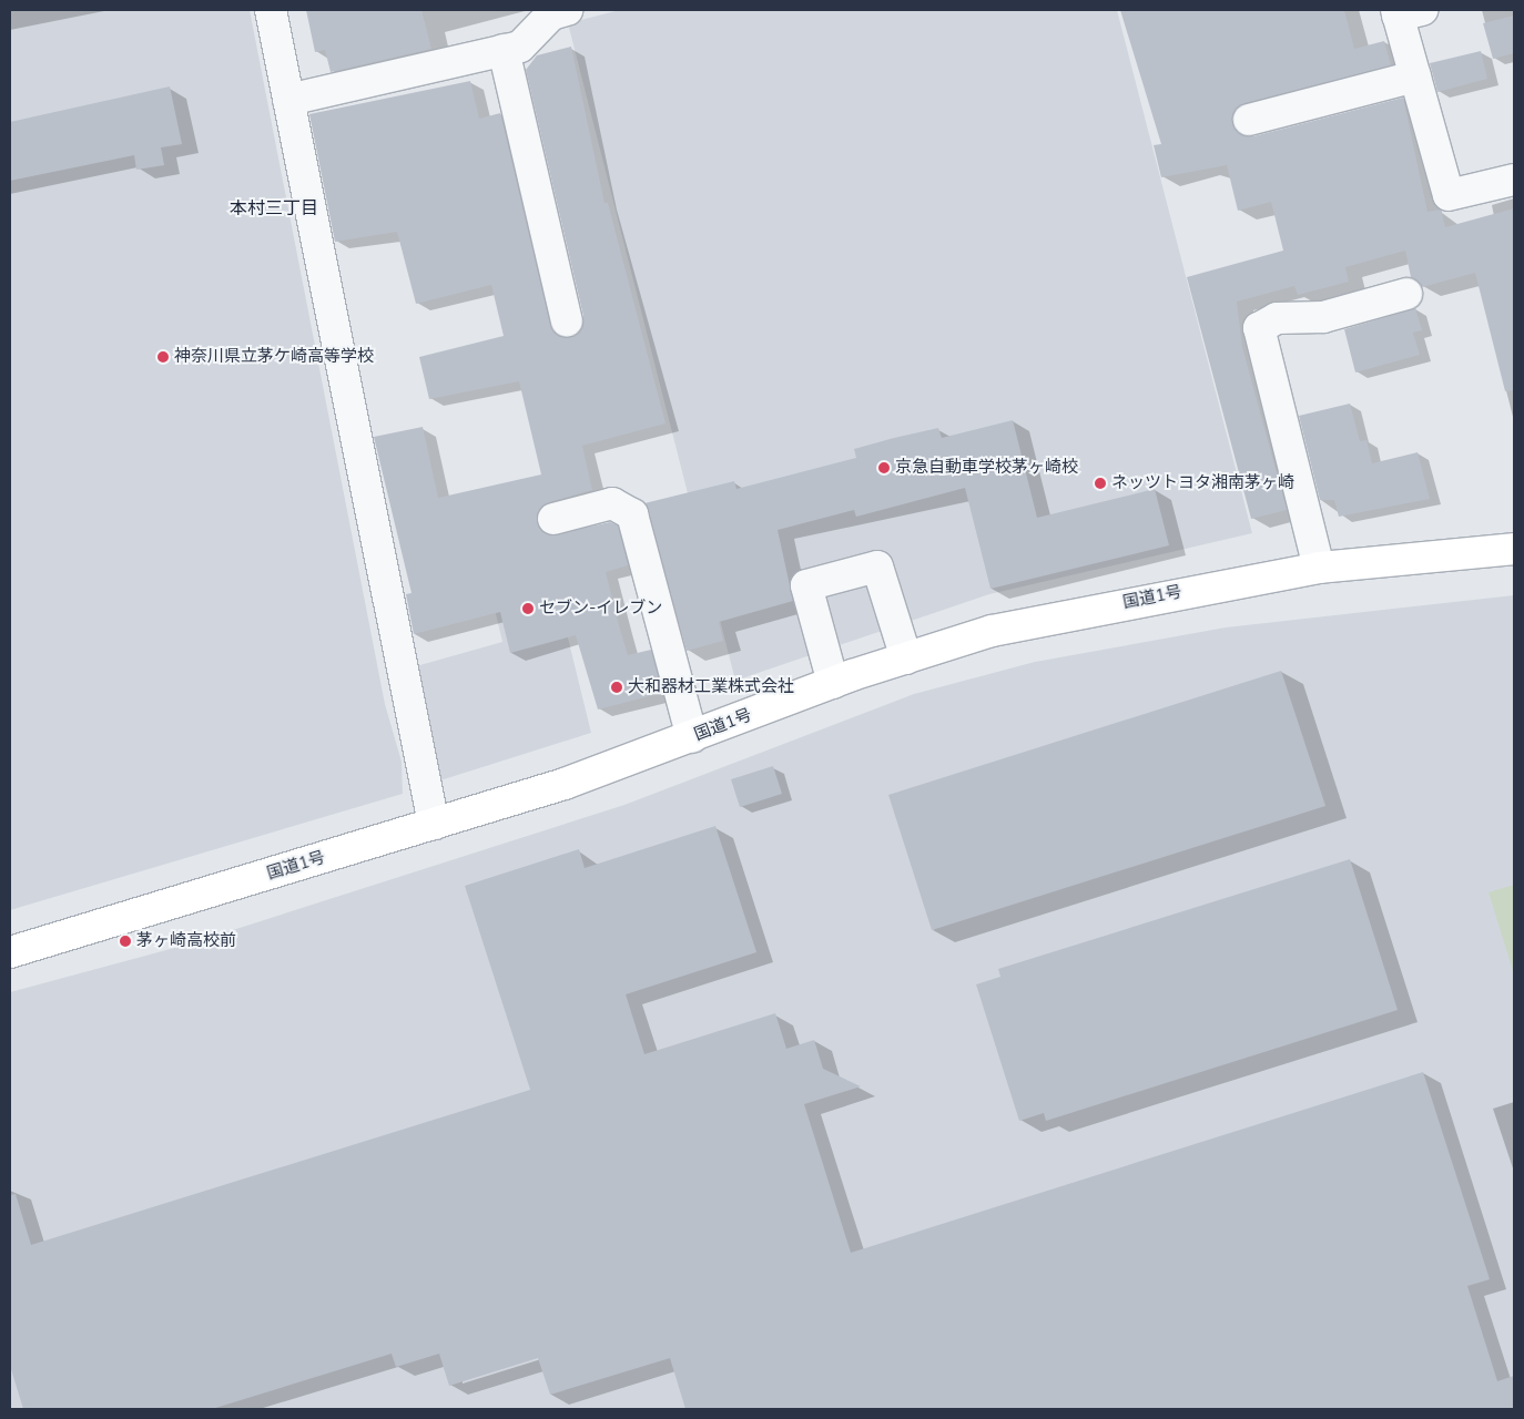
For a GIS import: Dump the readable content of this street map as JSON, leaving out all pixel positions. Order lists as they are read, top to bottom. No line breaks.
{"streets":{"highway":["国道1号"]},"districts":["本村三丁目"],"places":["神奈川県立茅ケ崎高等学校","京急自動車学校茅ヶ崎校","ネッツトヨタ湘南茅ヶ崎","セブン-イレブン","大和器材工業株式会社","茅ヶ崎高校前"]}
